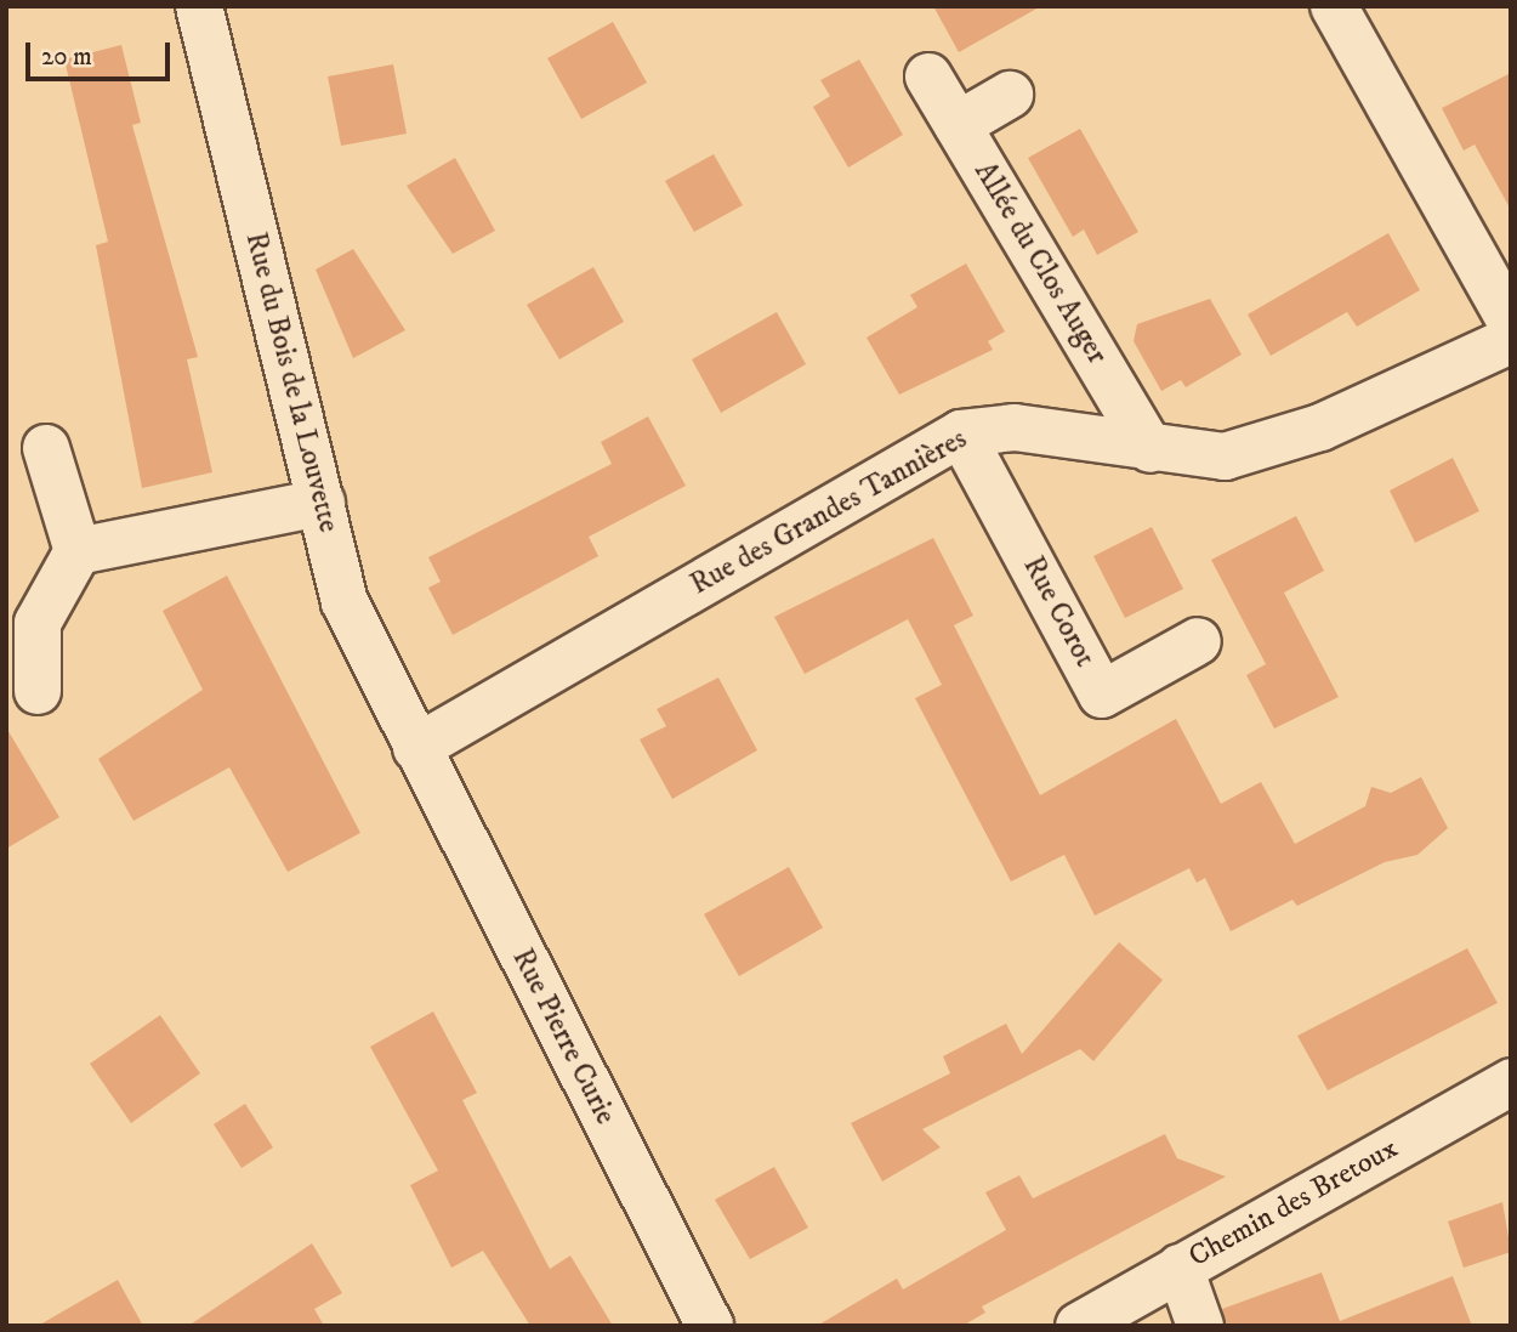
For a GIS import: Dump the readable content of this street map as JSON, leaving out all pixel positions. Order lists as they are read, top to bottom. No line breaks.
{"streets":{"street":["Allée du Clos Auger","Rue du Bois de la Louvette","Rue des Grandes Tannières","Rue Corot","Rue Pierre Curie","Chemin des Bretoux"]},"crossings":[["Allée du Clos Auger","Rue des Grandes Tannières"],["Rue du Bois de la Louvette","Rue des Grandes Tannières"],["Rue du Bois de la Louvette","Rue Pierre Curie"],["Rue des Grandes Tannières","Rue Corot"],["Rue des Grandes Tannières","Rue Pierre Curie"]],"scale_bar":"20 m"}
